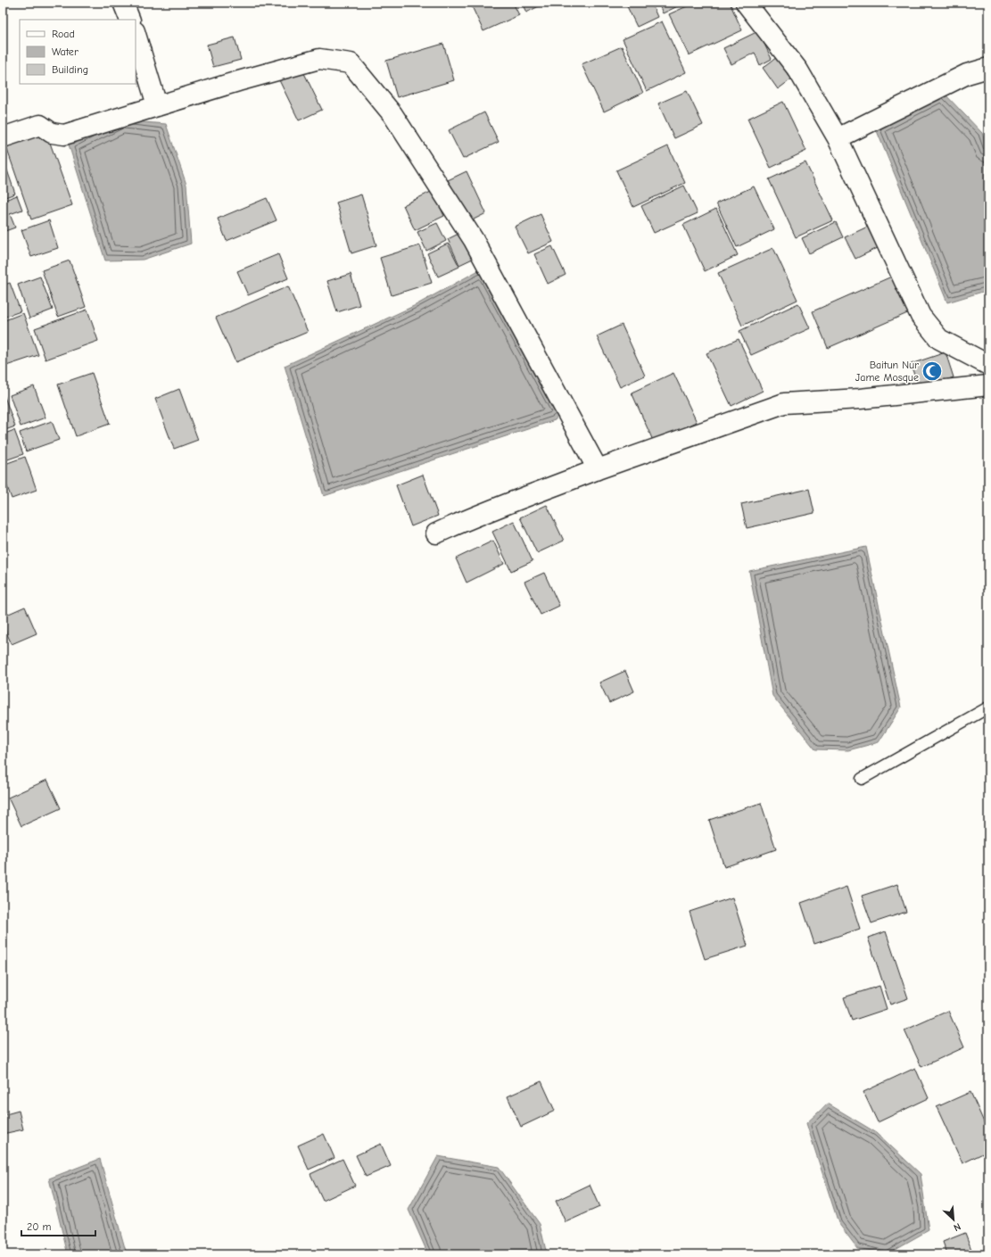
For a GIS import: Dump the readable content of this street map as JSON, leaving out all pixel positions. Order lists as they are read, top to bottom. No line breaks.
{"places":{"mosque":["Baitun Nur Jame Mosque"]},"legend":["Road","Water","Building"],"scale_bar":"20 m","north":"bottom right"}
